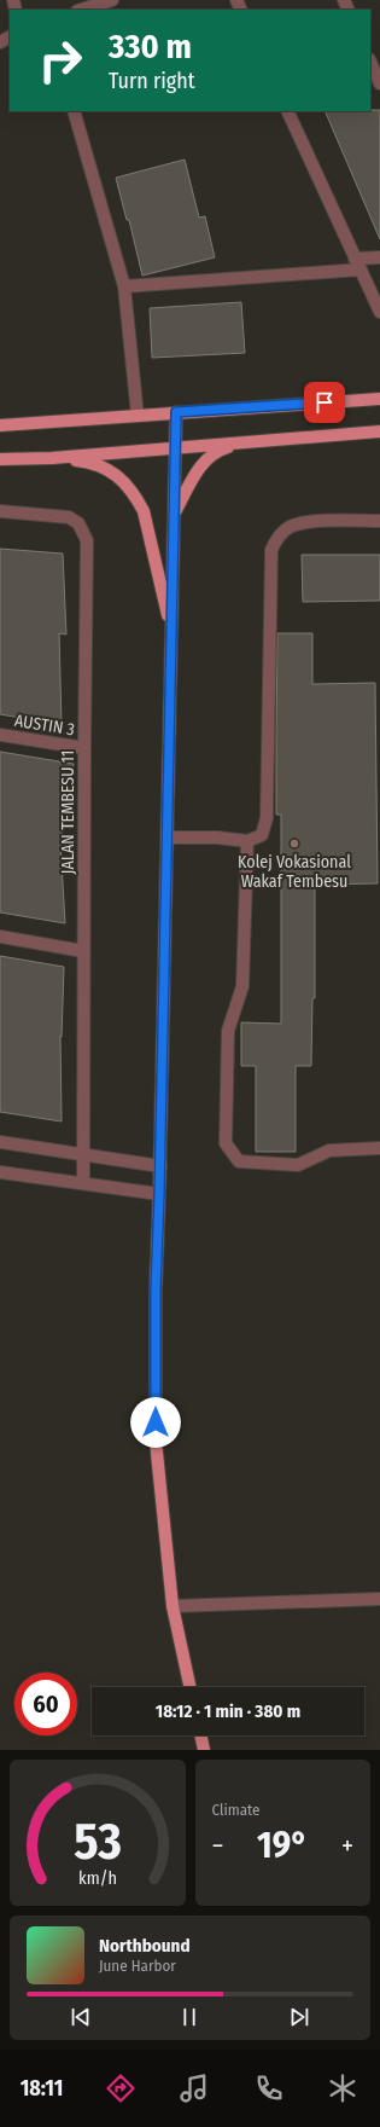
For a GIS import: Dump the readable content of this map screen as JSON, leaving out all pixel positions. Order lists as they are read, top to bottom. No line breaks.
{"streets":{"street":["AUSTIN 3","JALAN TEMBESU 11"]},"crossings":[["AUSTIN 3","JALAN TEMBESU 11"]],"places":["Kolej Vokasional Wakaf Tembesu"],"page":{"turn":["330 m","Turn right"],"limit":"60","trip":"18:12 · 1 min · 380 m","tile":"Climate","heat":["−","19°","+"],"song":["Northbound","June Harbor"],"tabs":"18:11","gauge":["53","km/h"]}}
